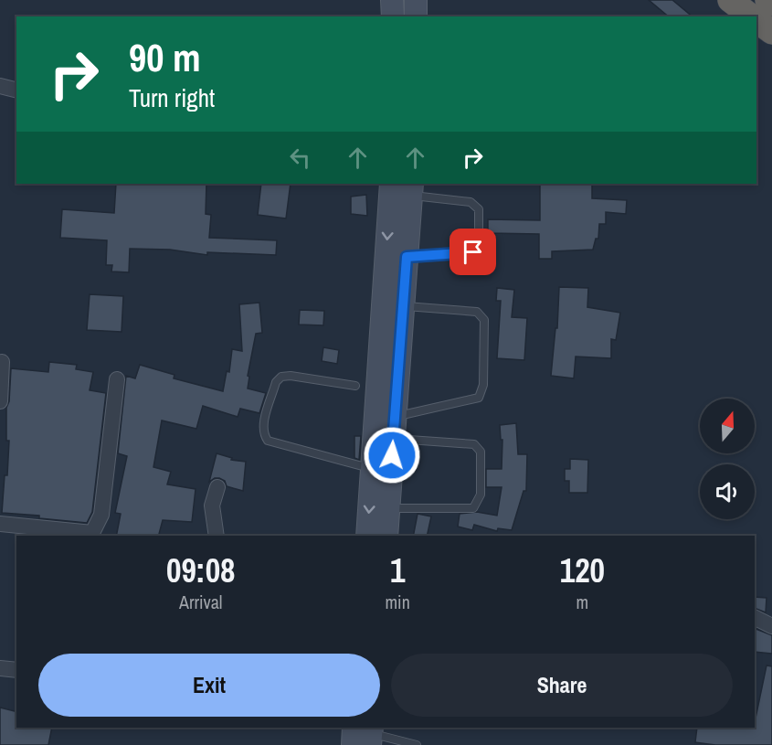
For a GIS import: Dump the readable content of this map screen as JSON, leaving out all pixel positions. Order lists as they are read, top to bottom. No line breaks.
{"north":"top","page":{"turn":["90 m","Turn right"],"eta":["09:08","Arrival","1","min","120","m"],"buttons":["Exit","Share"]}}
